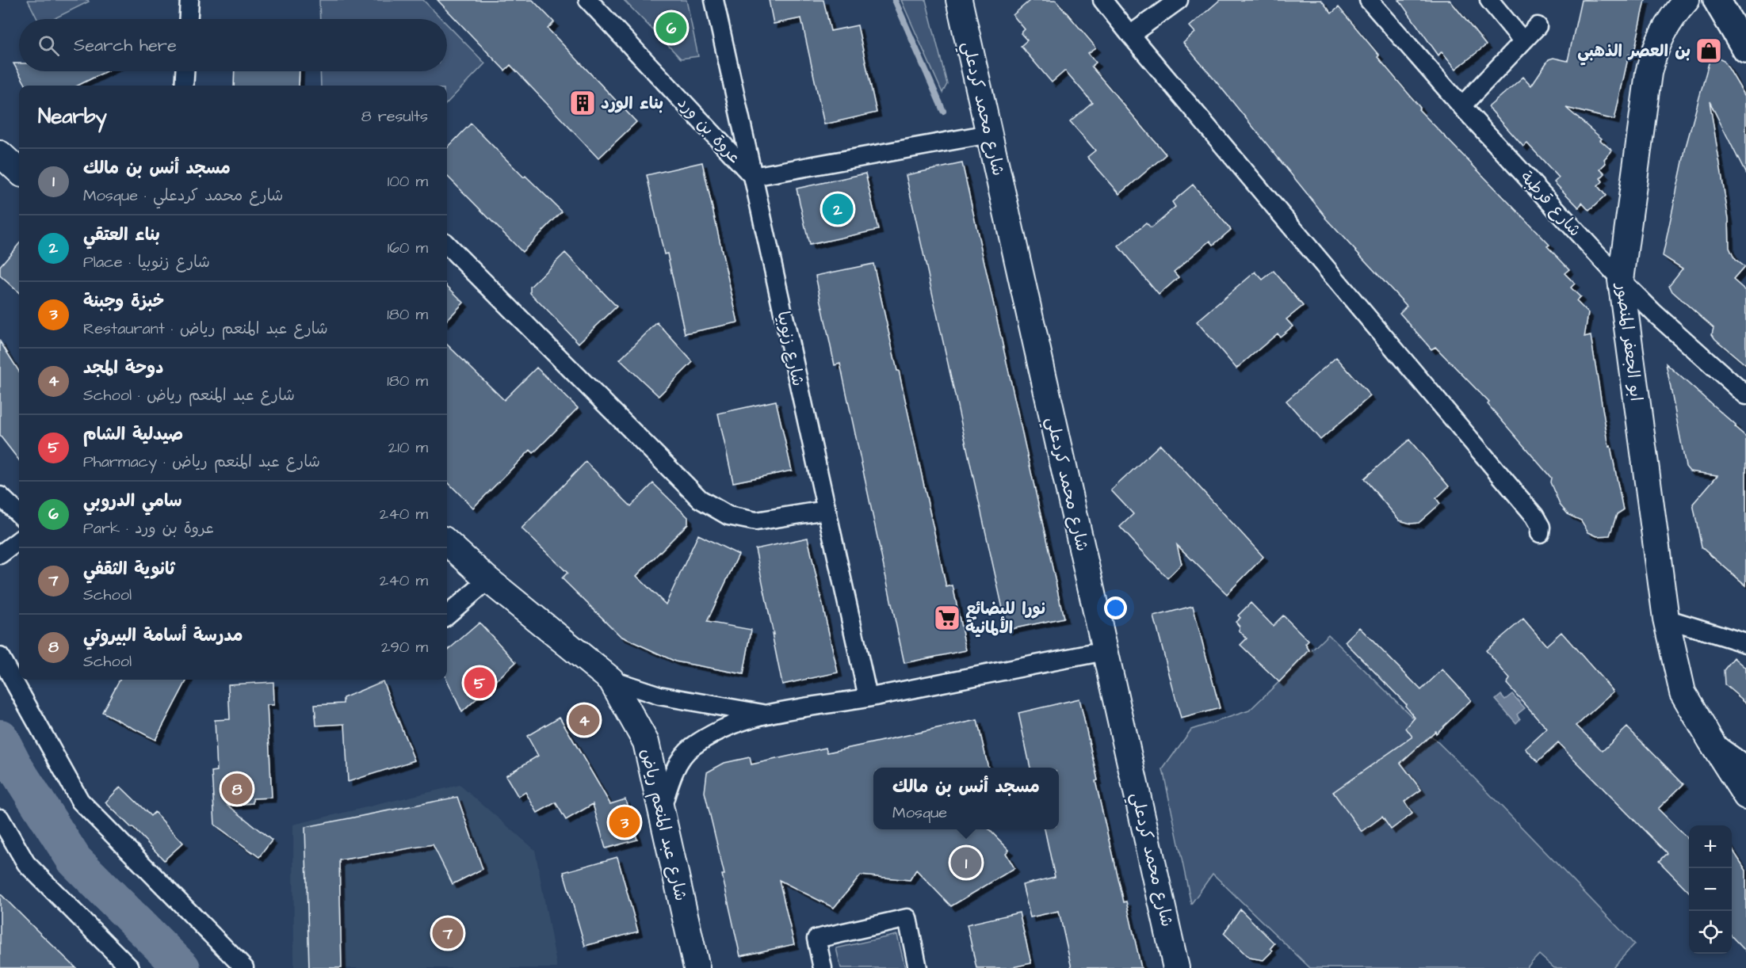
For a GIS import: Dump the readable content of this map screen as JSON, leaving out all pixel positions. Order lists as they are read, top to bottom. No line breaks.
{"streets":{"main road":["شارع محمد كردعلي","ابو الجعفر المنصور","شارع عبد المنعم رياض"],"street":["عروة بن ورد","شارع قرطبة","شارع زنوبيا"]},"crossings":[["عروة بن ورد","شارع زنوبيا"],["شارع قرطبة","ابو الجعفر المنصور"]],"places":{"shop":["بن العصر الذهبي"],"building":["بناء الورد"],"supermarket":["نورا للبضائع الألمانية"]},"page":{"pins":["6","2","5","4","8","3","1","7"],"search":"Search here","heading":["Nearby","8 results"],"list":[{"mark":"1","name":"مسجد أنس بن مالك","note":"Mosque · شارع محمد كردعلي","value":"100 m"},{"mark":"2","name":"بناء العتقي","note":"Place · شارع زنوبيا","value":"160 m"},{"mark":"3","name":"خبزة وجبنة","note":"Restaurant · شارع عبد المنعم رياض","value":"180 m"},{"mark":"4","name":"دوحة المجد","note":"School · شارع عبد المنعم رياض","value":"180 m"},{"mark":"5","name":"صيدلية الشام","note":"Pharmacy · شارع عبد المنعم رياض","value":"210 m"},{"mark":"6","name":"سامي الدروبي","note":"Park · عروة بن ورد","value":"240 m"},{"mark":"7","name":"ثانوية الثقفي","note":"School","value":"240 m"},{"mark":"8","name":"مدرسة أسامة البيروتي","note":"School","value":"290 m"}],"popup":["مسجد أنس بن مالك","Mosque"],"map_buttons":["+","−"]}}
